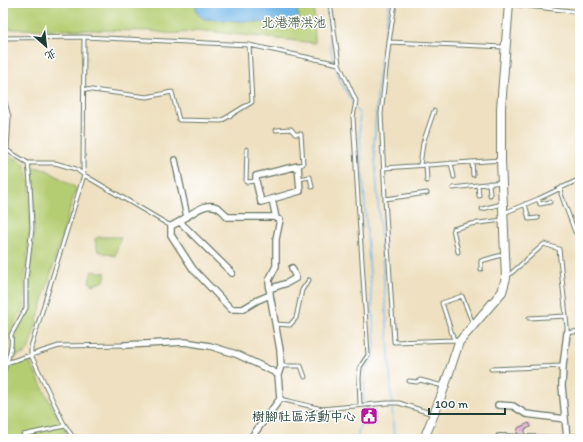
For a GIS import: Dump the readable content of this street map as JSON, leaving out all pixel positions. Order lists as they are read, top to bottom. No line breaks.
{"parks":["北港滯洪池"],"places":{"public building":["樹腳社區活動中心"]},"scale_bar":"100 m","north":"bottom right"}
